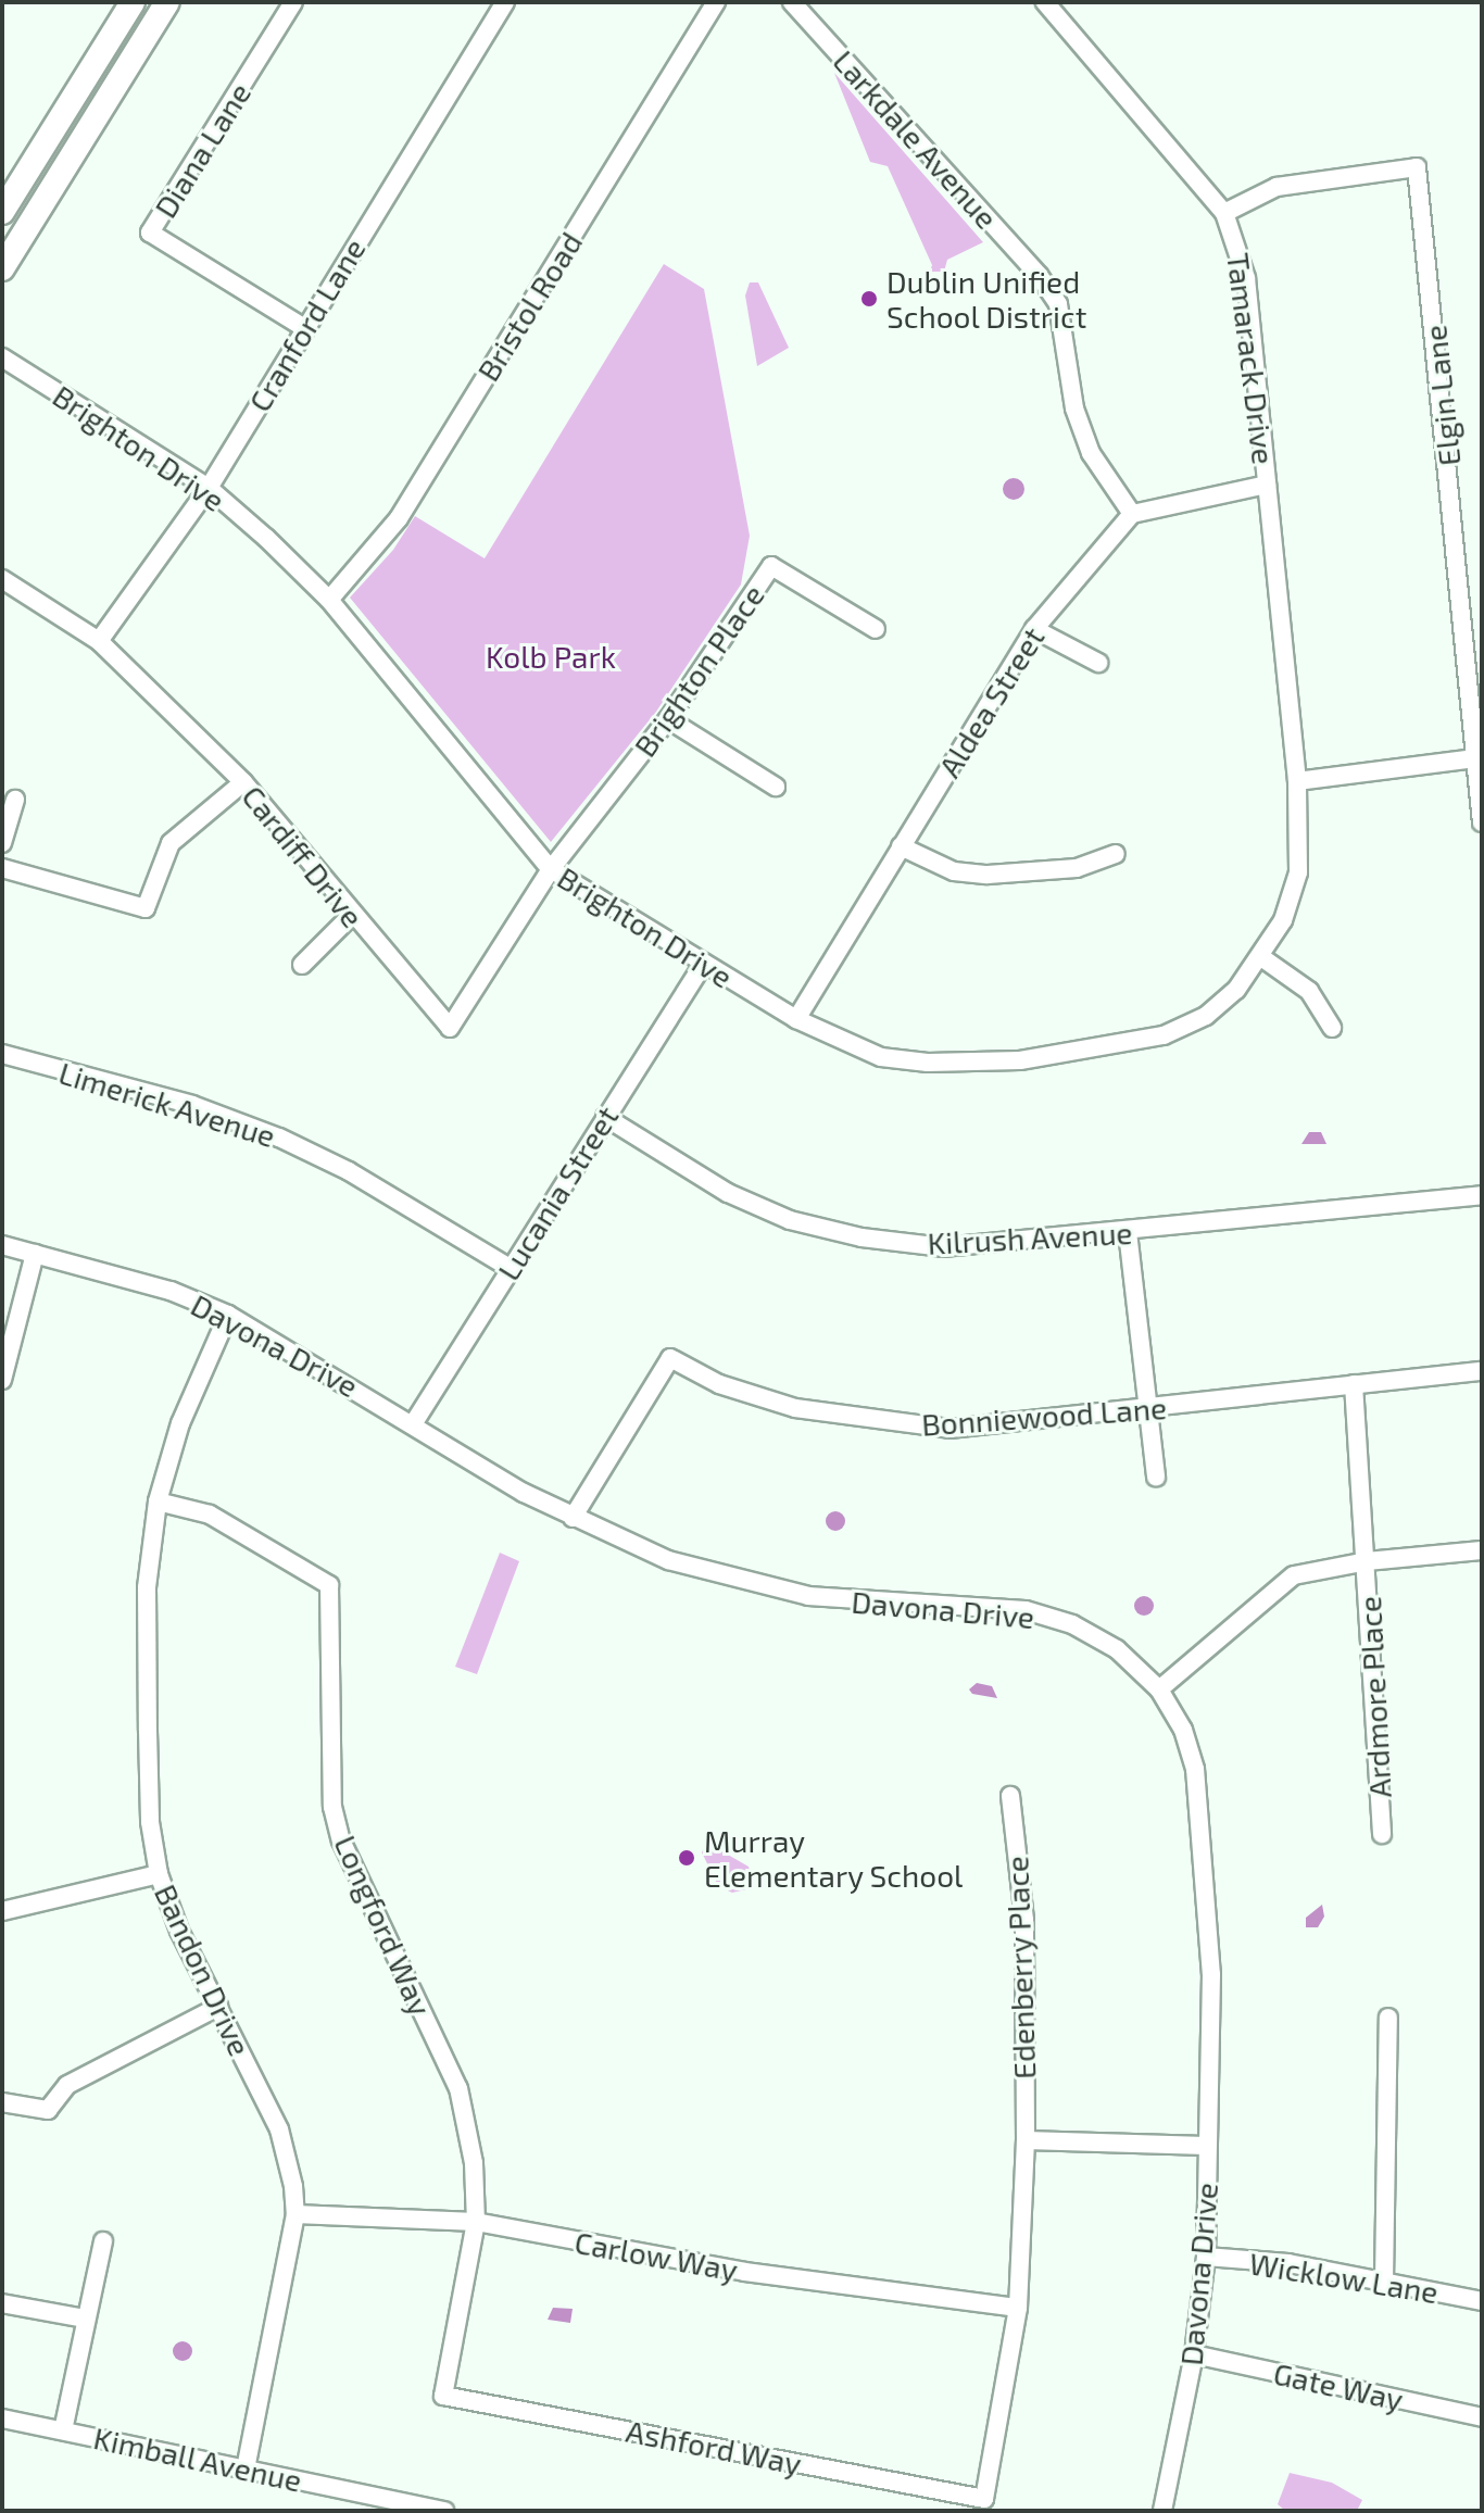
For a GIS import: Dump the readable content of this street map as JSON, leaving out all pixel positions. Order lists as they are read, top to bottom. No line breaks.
{"streets":{"street":["Larkdale Avenue","Diana Lane","Bristol Road","Cranford Lane","Tamarack Drive","Elgin Lane","Brighton Drive","Brighton Place","Aldea Street","Cardiff Drive","Limerick Avenue","Lucania Street","Kilrush Avenue","Davona Drive","Bonniewood Lane","Ardmore Place","Longford Way","Edenberry Place","Bandon Drive","Carlow Way","Wicklow Lane","Gate Way","Ashford Way","Kimball Avenue"]},"crossings":[["Larkdale Avenue","Aldea Street"],["Diana Lane","Cranford Lane"],["Bristol Road","Brighton Drive"],["Cranford Lane","Brighton Drive"],["Cranford Lane","Cardiff Drive"],["Tamarack Drive","Elgin Lane"],["Tamarack Drive","Brighton Drive"],["Brighton Drive","Brighton Place"],["Brighton Drive","Aldea Street"],["Brighton Drive","Cardiff Drive"],["Brighton Drive","Lucania Street"],["Brighton Place","Cardiff Drive"],["Limerick Avenue","Lucania Street"],["Lucania Street","Kilrush Avenue"],["Lucania Street","Davona Drive"],["Davona Drive","Bonniewood Lane"],["Davona Drive","Bandon Drive"],["Davona Drive","Wicklow Lane"],["Davona Drive","Gate Way"],["Bonniewood Lane","Ardmore Place"],["Longford Way","Bandon Drive"],["Longford Way","Carlow Way"],["Longford Way","Ashford Way"],["Edenberry Place","Carlow Way"],["Edenberry Place","Ashford Way"],["Bandon Drive","Carlow Way"],["Bandon Drive","Kimball Avenue"]],"parks":["Kolb Park"],"places":["Dublin Unified School District","Murray Elementary School"]}
